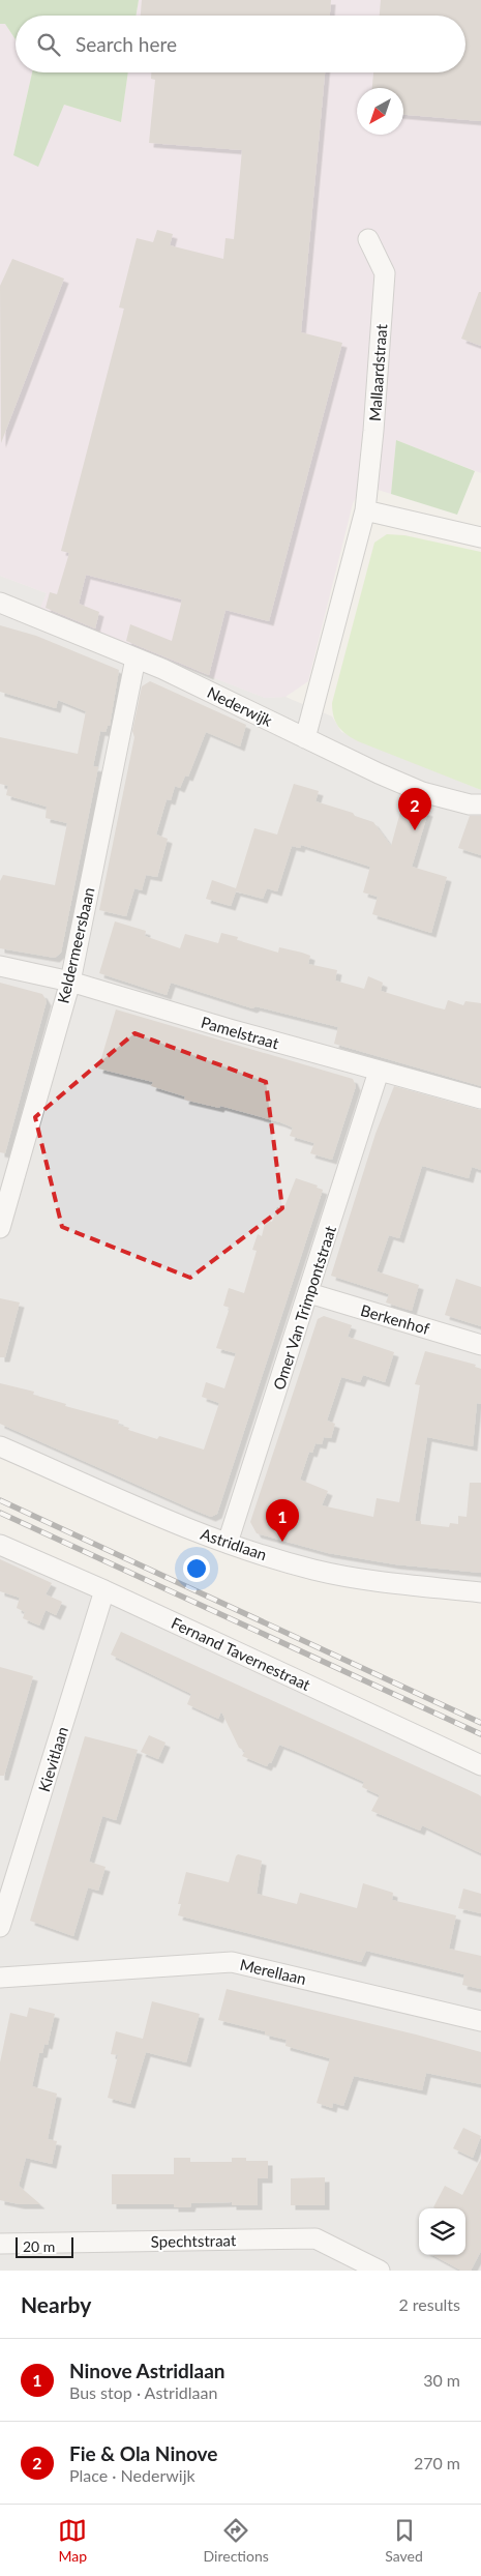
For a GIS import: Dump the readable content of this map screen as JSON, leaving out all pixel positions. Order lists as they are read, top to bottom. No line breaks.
{"streets":{"street":["Mallaardstraat","Nederwijk","Keldermeersbaan","Pamelstraat","Omer Van Trimpontstraat","Berkenhof","Astridlaan","Fernand Tavernestraat","Kievitlaan","Merellaan","Spechtstraat"]},"crossings":[["Mallaardstraat","Nederwijk"],["Nederwijk","Keldermeersbaan"],["Keldermeersbaan","Pamelstraat"],["Pamelstraat","Omer Van Trimpontstraat"],["Omer Van Trimpontstraat","Berkenhof"],["Omer Van Trimpontstraat","Astridlaan"],["Fernand Tavernestraat","Kievitlaan"]],"scale_bar":"20 m","north":"bottom left","page":{"search":"Search here","pins":["2","1"],"scale":"20 m","heading":["Nearby","2 results"],"list":[{"mark":"1","name":"Ninove Astridlaan","note":"Bus stop · Astridlaan","value":"30 m"},{"mark":"2","name":"Fie & Ola Ninove","note":"Place · Nederwijk","value":"270 m"}],"nav":["Map","Directions","Saved"]}}
